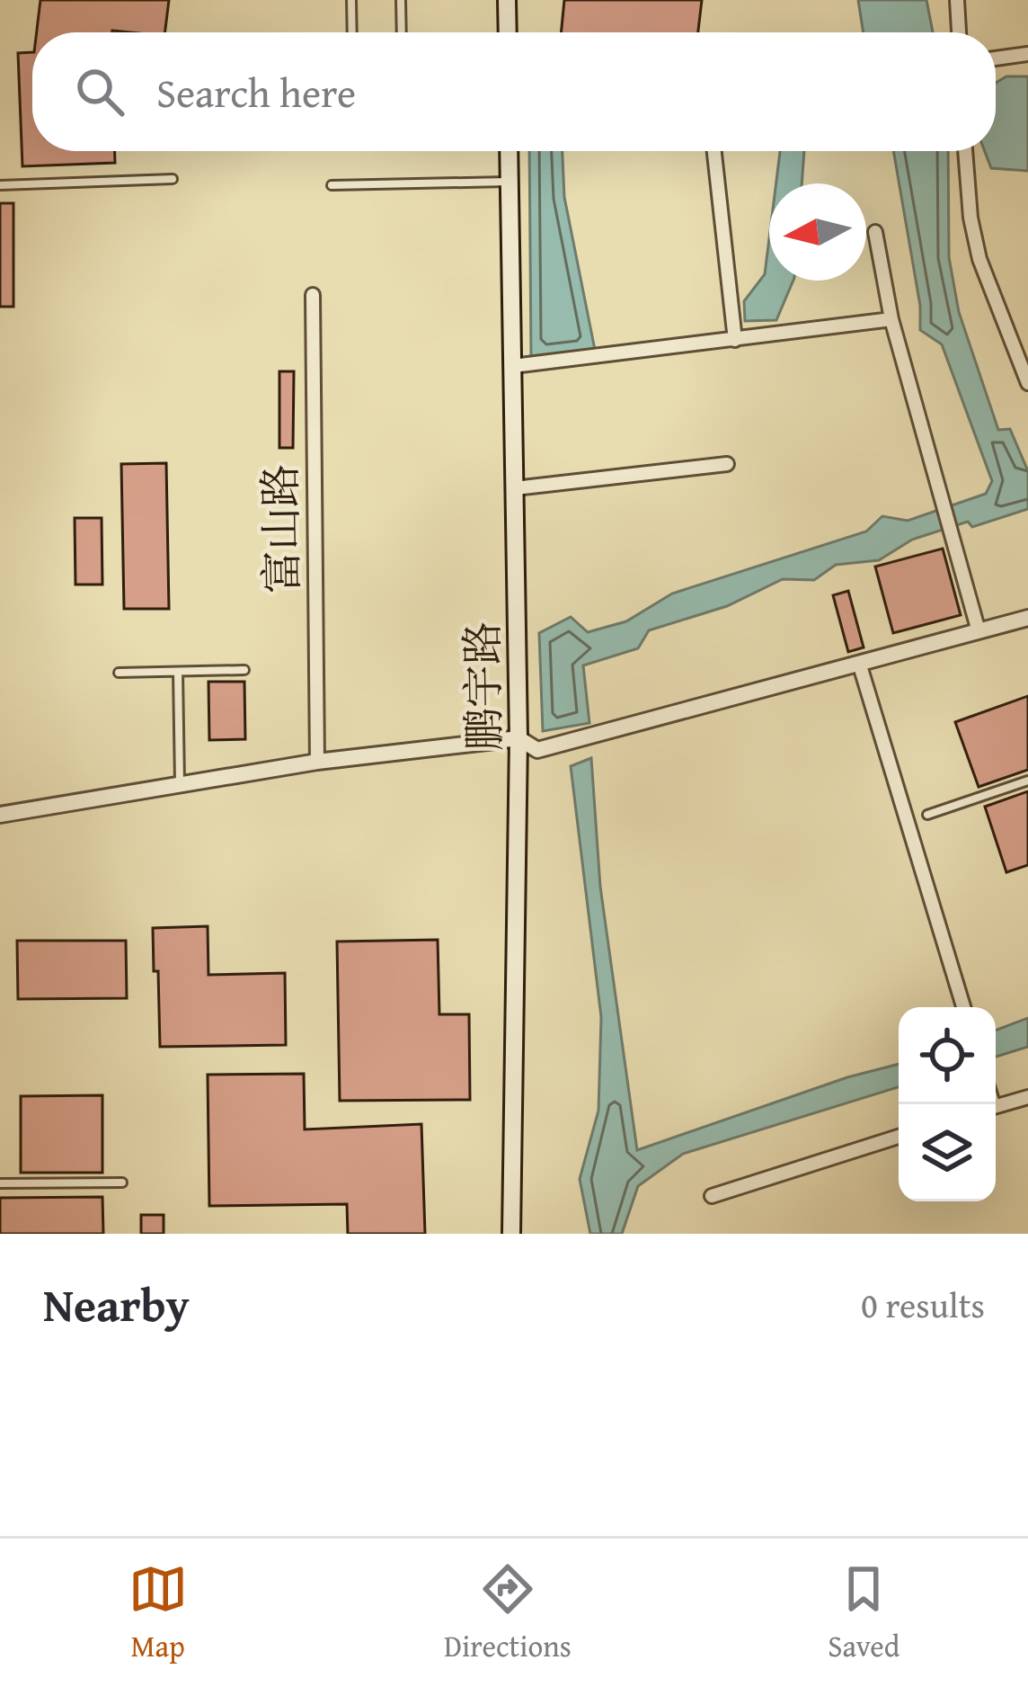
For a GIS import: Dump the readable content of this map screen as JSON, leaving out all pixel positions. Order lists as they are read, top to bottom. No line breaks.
{"streets":{"main road":["鹏宇路"],"street":["富山路"]},"north":"left","page":{"search":"Search here","heading":["Nearby","0 results"],"nav":["Map","Directions","Saved"]}}
